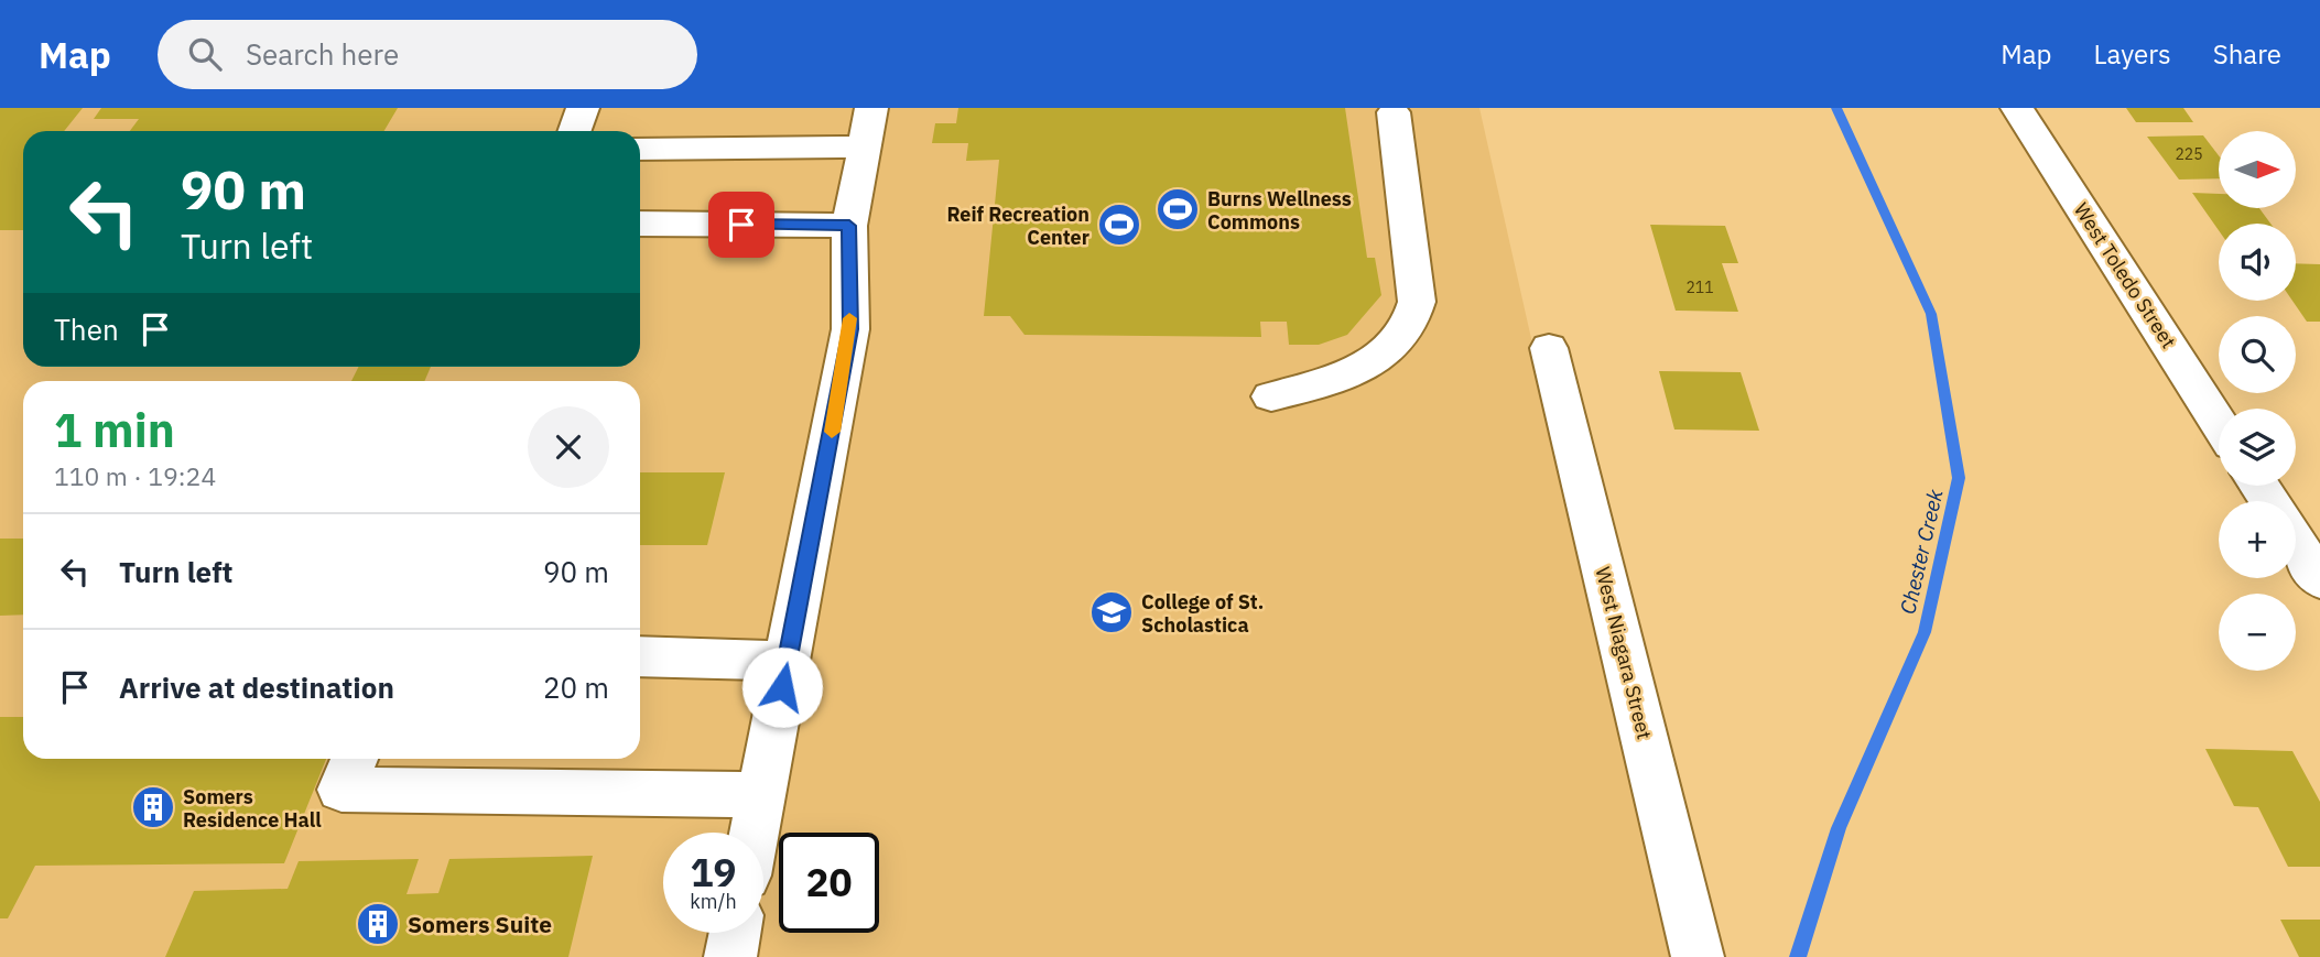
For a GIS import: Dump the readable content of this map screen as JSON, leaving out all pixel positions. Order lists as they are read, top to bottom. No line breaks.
{"streets":{"street":["West Toledo Street","West Niagara Street"]},"water":["Chester Creek"],"places":{"sports":["Burns Wellness Commons","Reif Recreation Center"],"school or university":["College of St. Scholastica"],"building":["Somers Residence Hall","Somers Suite"]},"house_numbers":["225","211"],"north":"right","page":{"header":"Map","search":"Search here","nav":["Map","Layers","Share"],"map_buttons":["+","−"],"turn":["90 m","Turn left"],"then":"Then","heading":["1 min","110 m · 19:24"],"list":[{"name":"Turn left","value":"90 m"},{"name":"Arrive at destination","value":"20 m"}],"speed":"19 km/h","limit":"20"}}
